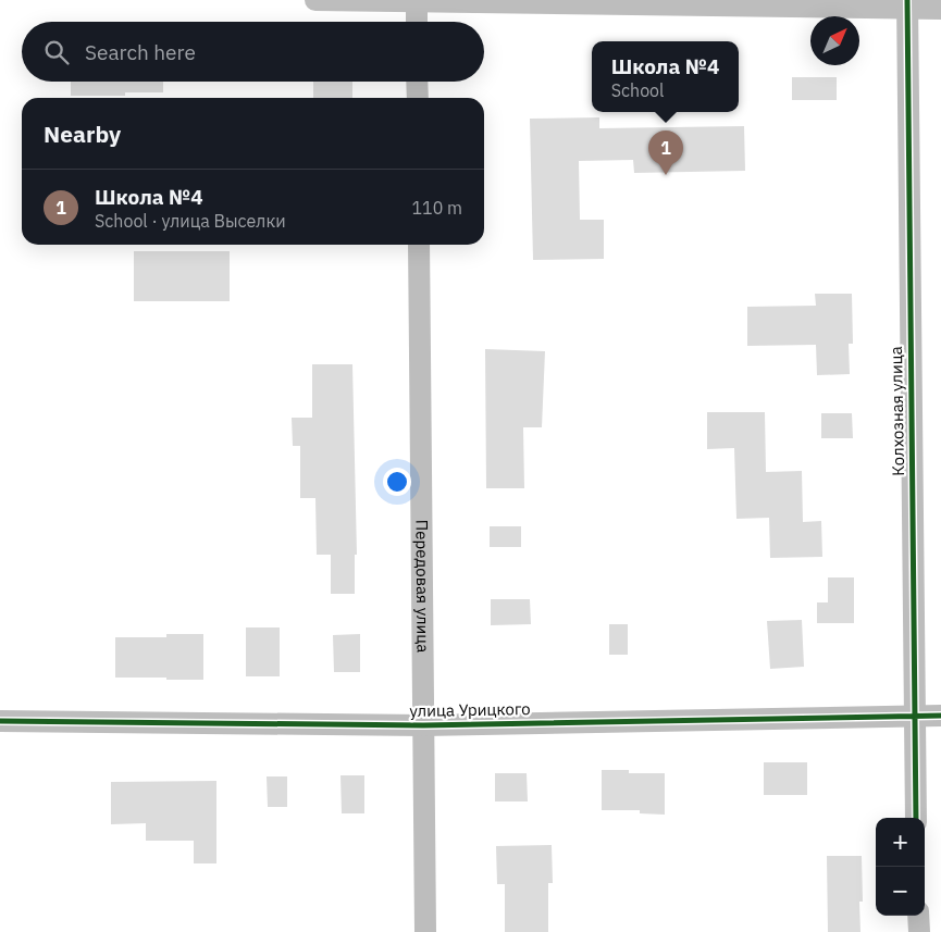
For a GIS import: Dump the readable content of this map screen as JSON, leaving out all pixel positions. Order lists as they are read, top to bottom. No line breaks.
{"streets":{"street":["Колхозная улица","Передовая улица","улица Урицкого"]},"crossings":[["Колхозная улица","улица Урицкого"],["Передовая улица","улица Урицкого"]],"north":"top right","page":{"search":"Search here","popup":["Школа №4","School"],"heading":"Nearby","pins":"1","list":[{"mark":"1","name":"Школа №4","note":"School · улица Выселки","value":"110 m"}],"map_buttons":["+","−"]}}
